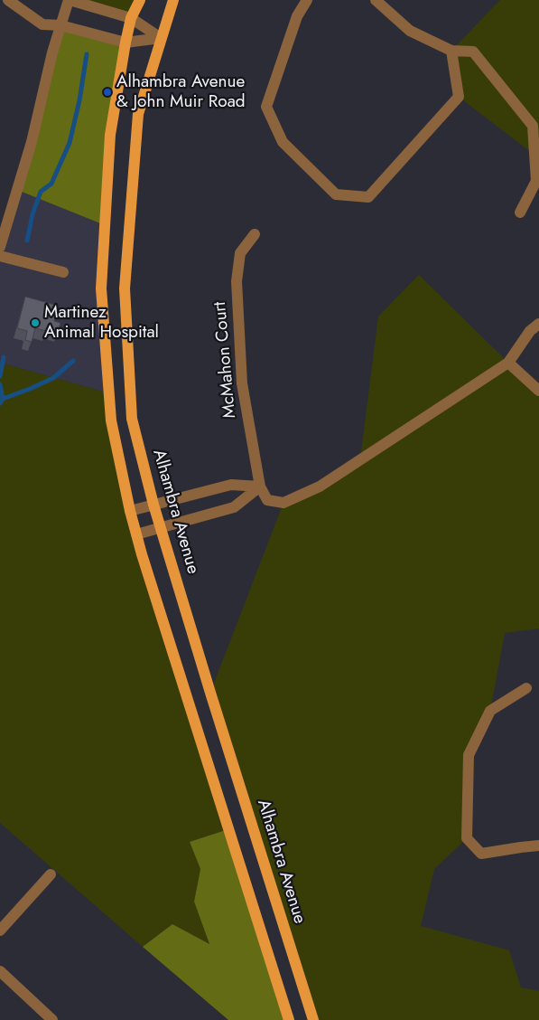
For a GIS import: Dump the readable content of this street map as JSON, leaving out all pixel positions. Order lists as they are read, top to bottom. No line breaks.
{"streets":{"main road":["Alhambra Avenue"],"street":["McMahon Court"]},"places":["Alhambra Avenue & John Muir Road","Martinez Animal Hospital"]}
